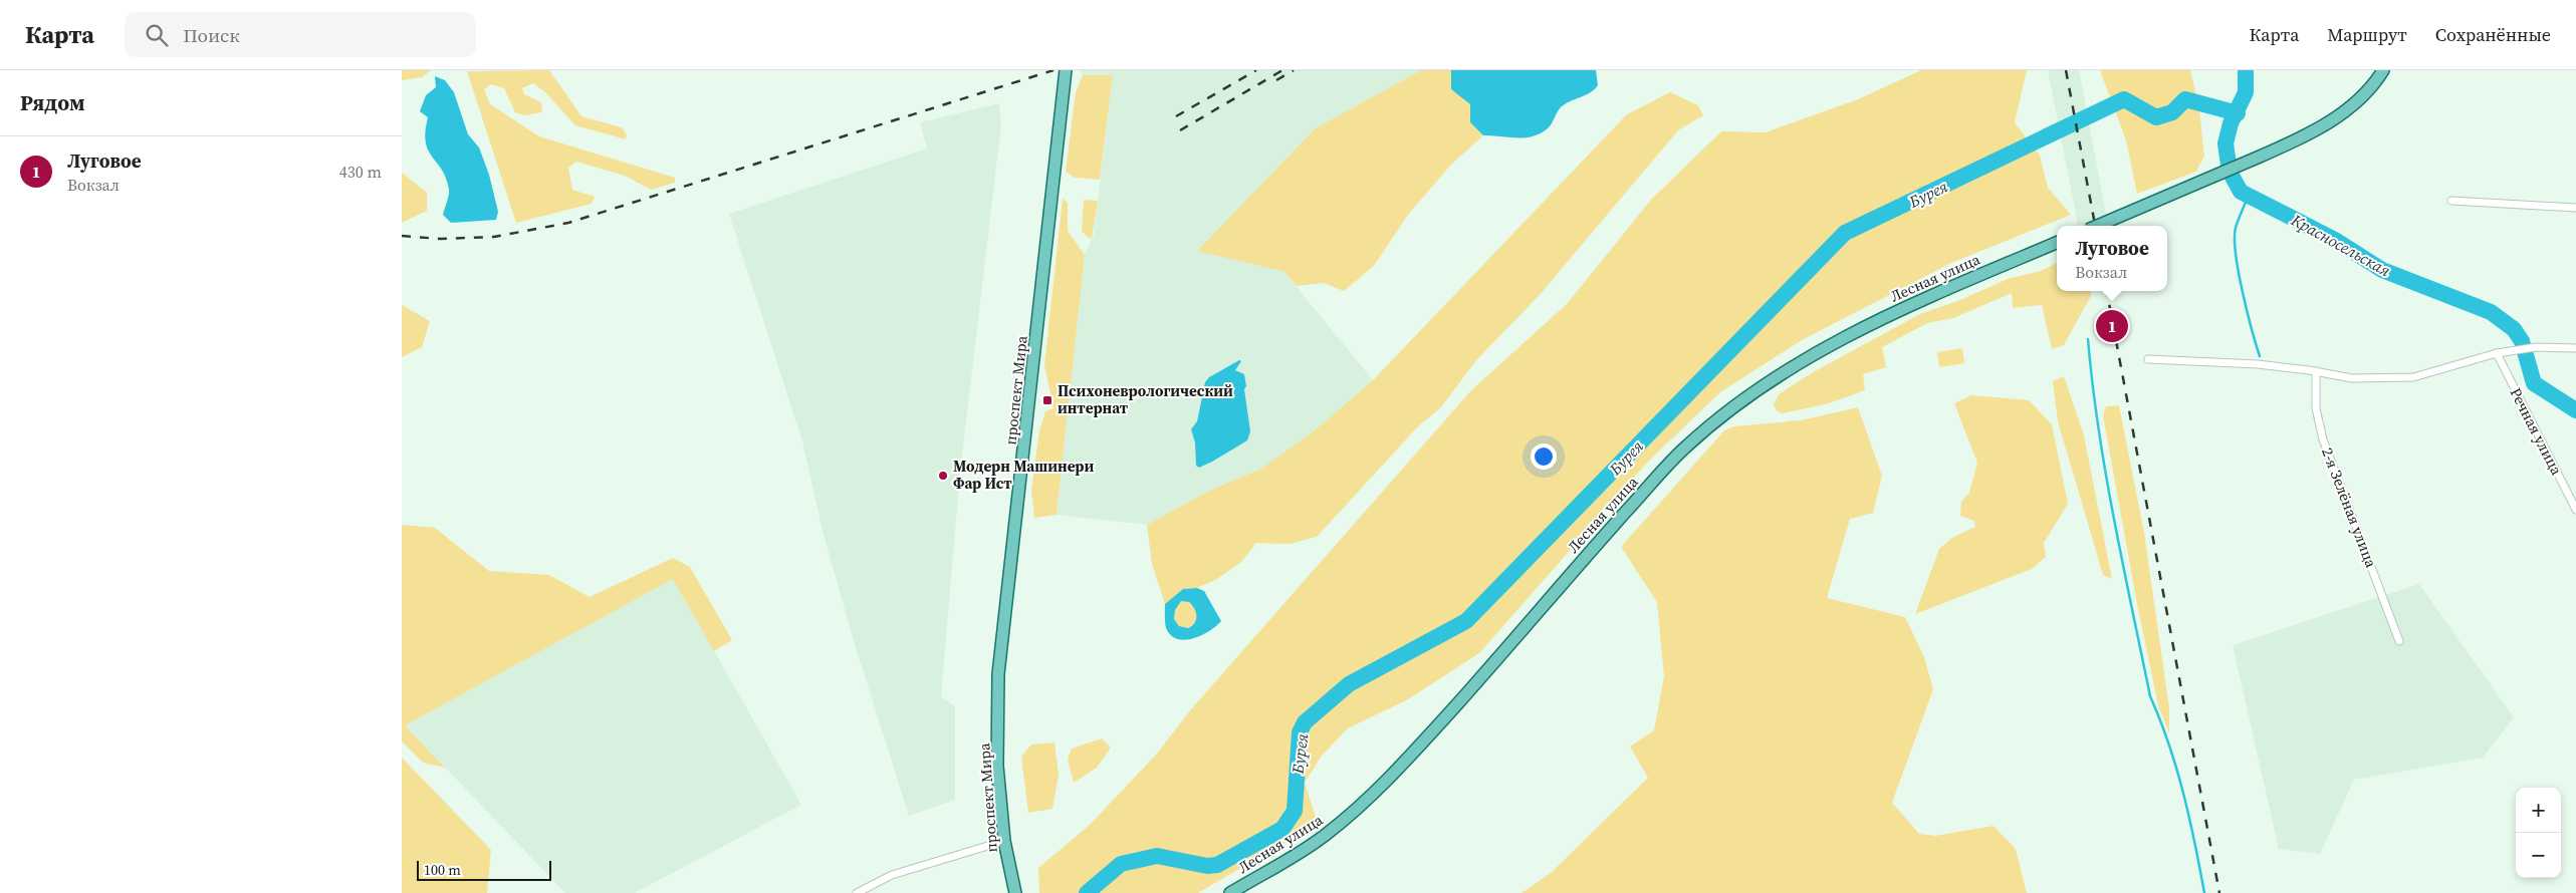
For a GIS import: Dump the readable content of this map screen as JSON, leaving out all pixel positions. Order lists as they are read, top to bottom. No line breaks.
{"streets":{"main road":["Лесная улица","проспект Мира"],"street":["Речная улица","2-я Зелёная улица"]},"water":["Бурея","Красносельская"],"places":{"transit":["Психоневрологический интернат"],"other":["Модерн Машинери Фар Ист"]},"scale_bar":"100 m","page":{"header":"Карта","search":"Поиск","nav":["Карта","Маршрут","Сохранённые"],"heading":"Рядом","list":[{"mark":"1","name":"Луговое","note":"Вокзал","value":"430 m"}],"popup":["Луговое","Вокзал"],"pins":"1","map_buttons":["+","−"],"scale":"100 m"}}
